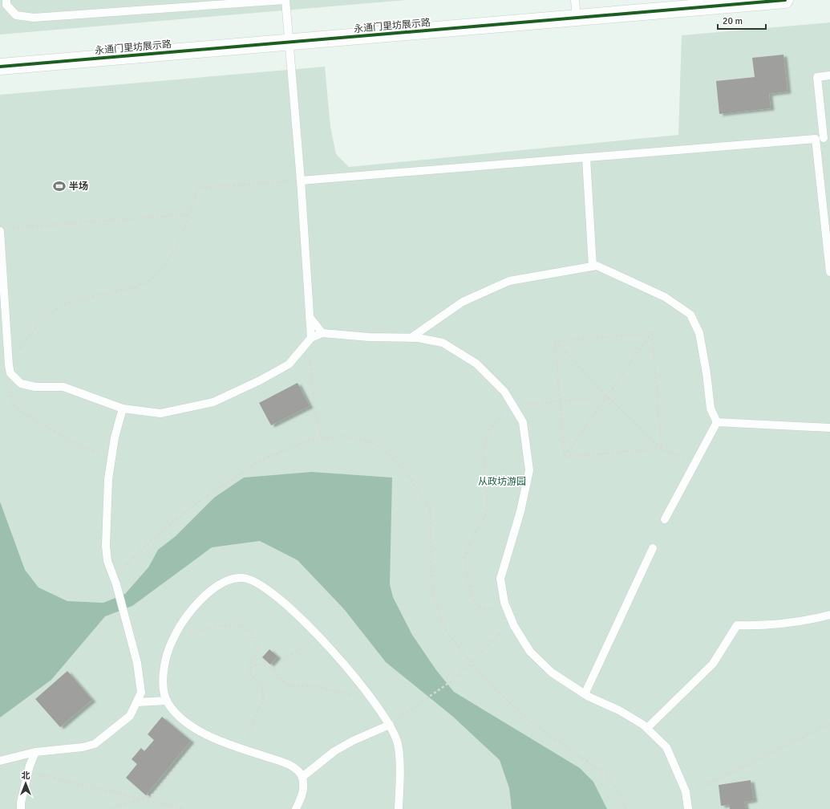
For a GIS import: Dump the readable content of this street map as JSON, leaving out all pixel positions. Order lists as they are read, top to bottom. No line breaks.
{"streets":{"street":["永通门里坊展示路"]},"parks":["从政坊游园"],"places":{"sports":["半场"]},"scale_bar":"20 m","north":"top"}
